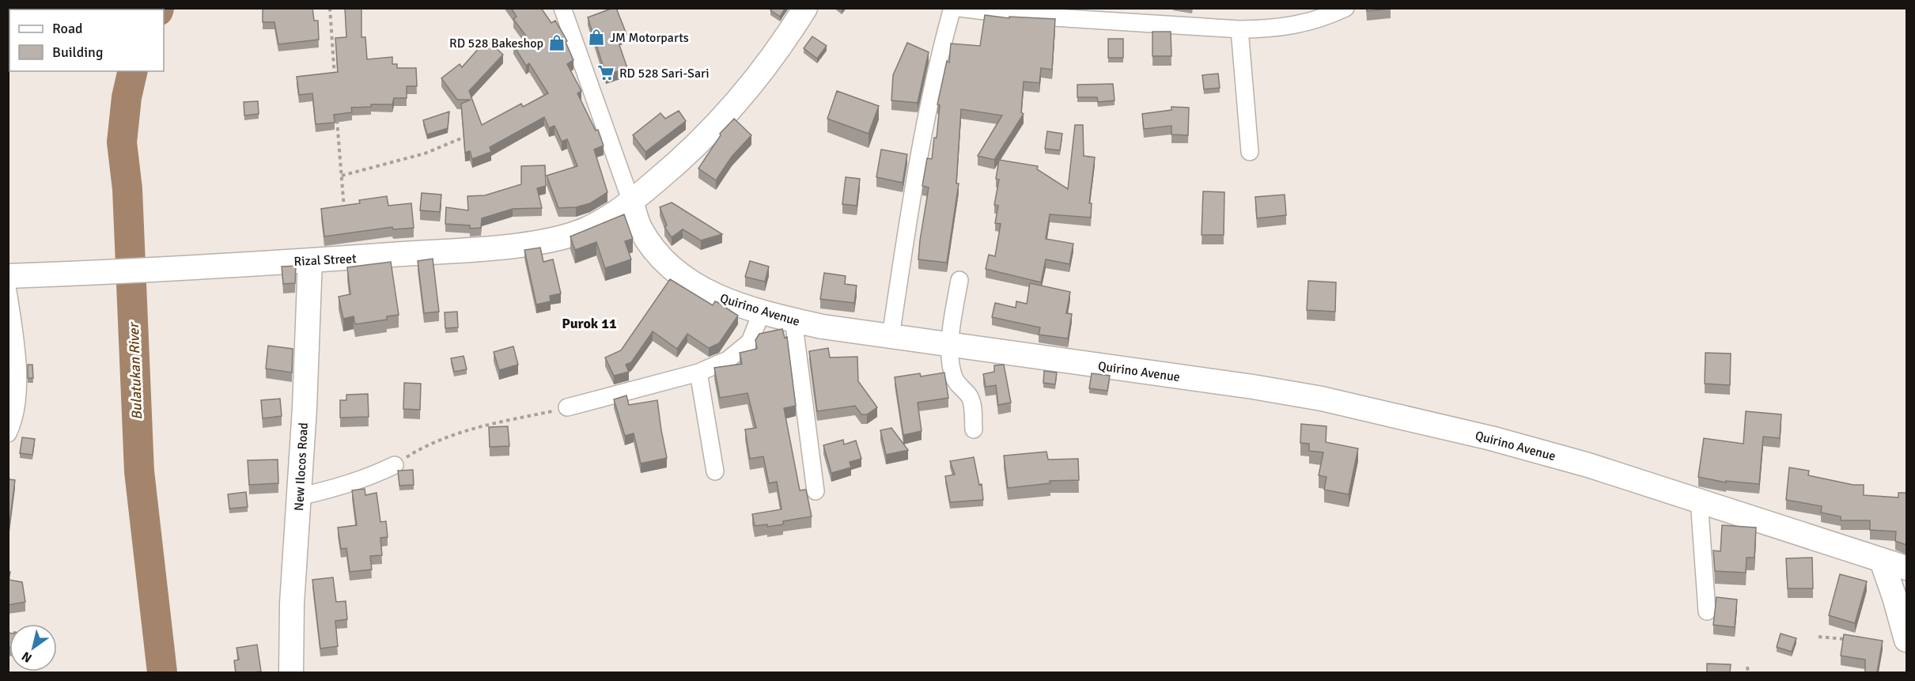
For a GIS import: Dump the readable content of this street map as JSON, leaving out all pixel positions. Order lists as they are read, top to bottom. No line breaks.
{"streets":{"main road":["Rizal Street","Quirino Avenue","New Ilocos Road"]},"crossings":[["Rizal Street","Quirino Avenue"],["Rizal Street","New Ilocos Road"]],"districts":["Purok 11"],"water":["Bulatukan River"],"places":{"shop":["JM Motorparts","RD 528 Bakeshop"],"supermarket":["RD 528 Sari-Sari"]},"legend":["Road","Building"],"north":"bottom left"}
